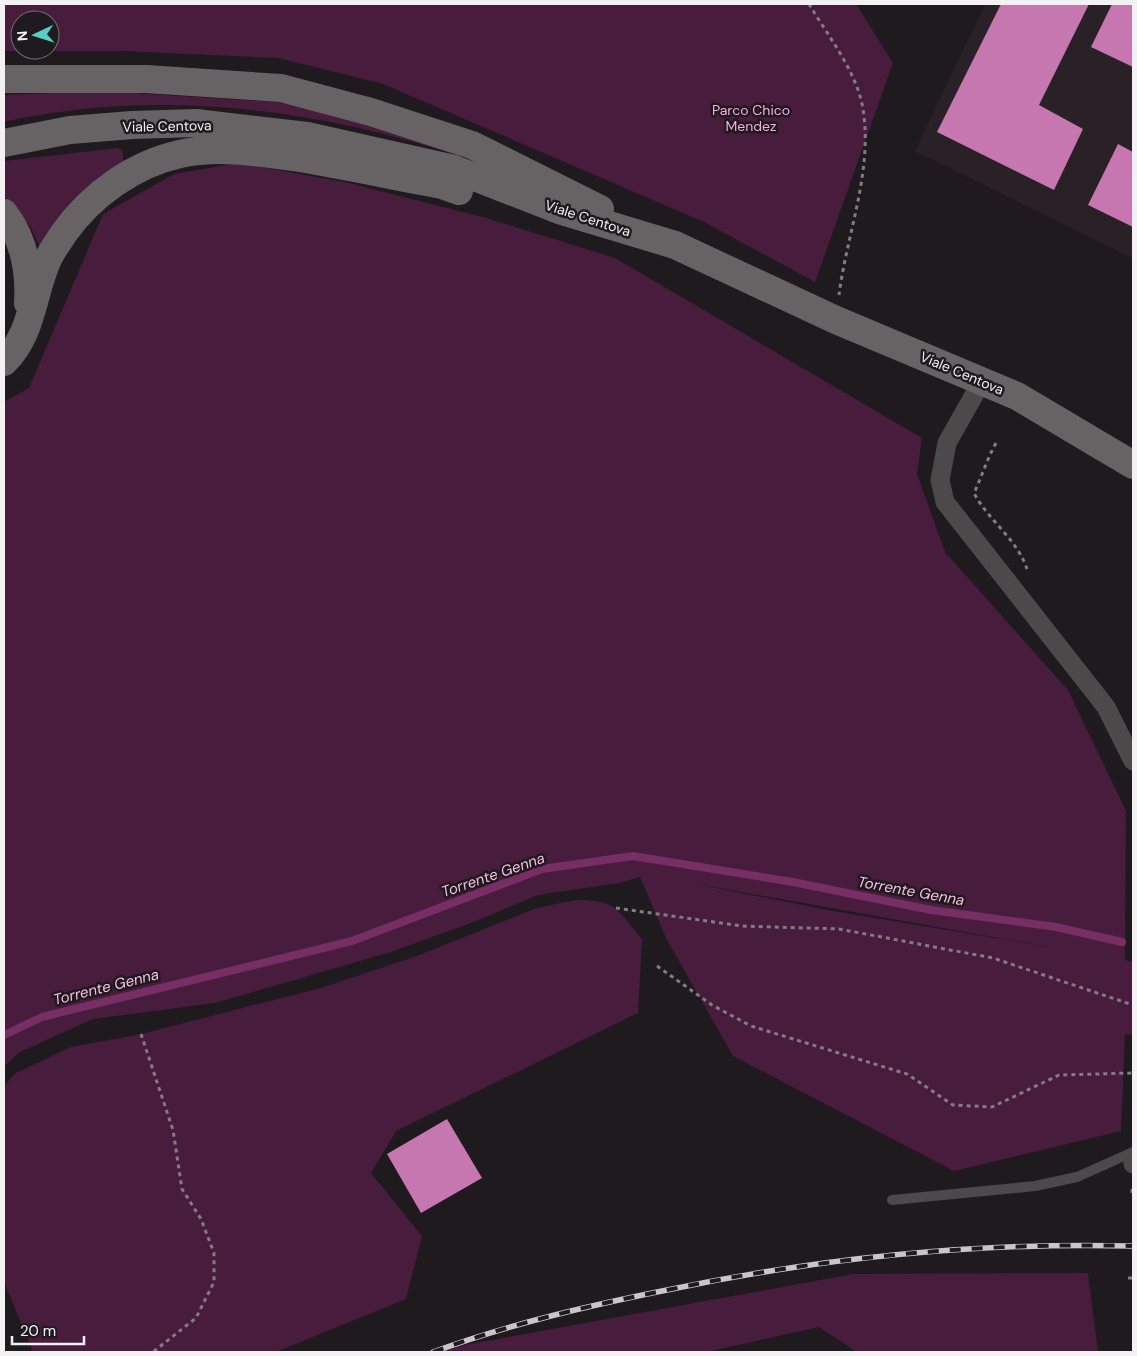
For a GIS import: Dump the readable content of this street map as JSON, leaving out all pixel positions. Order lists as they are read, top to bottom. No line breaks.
{"streets":{"main road":["Viale Centova"]},"water":["Torrente Genna"],"parks":["Parco Chico Mendez"],"scale_bar":"20 m","north":"left"}
